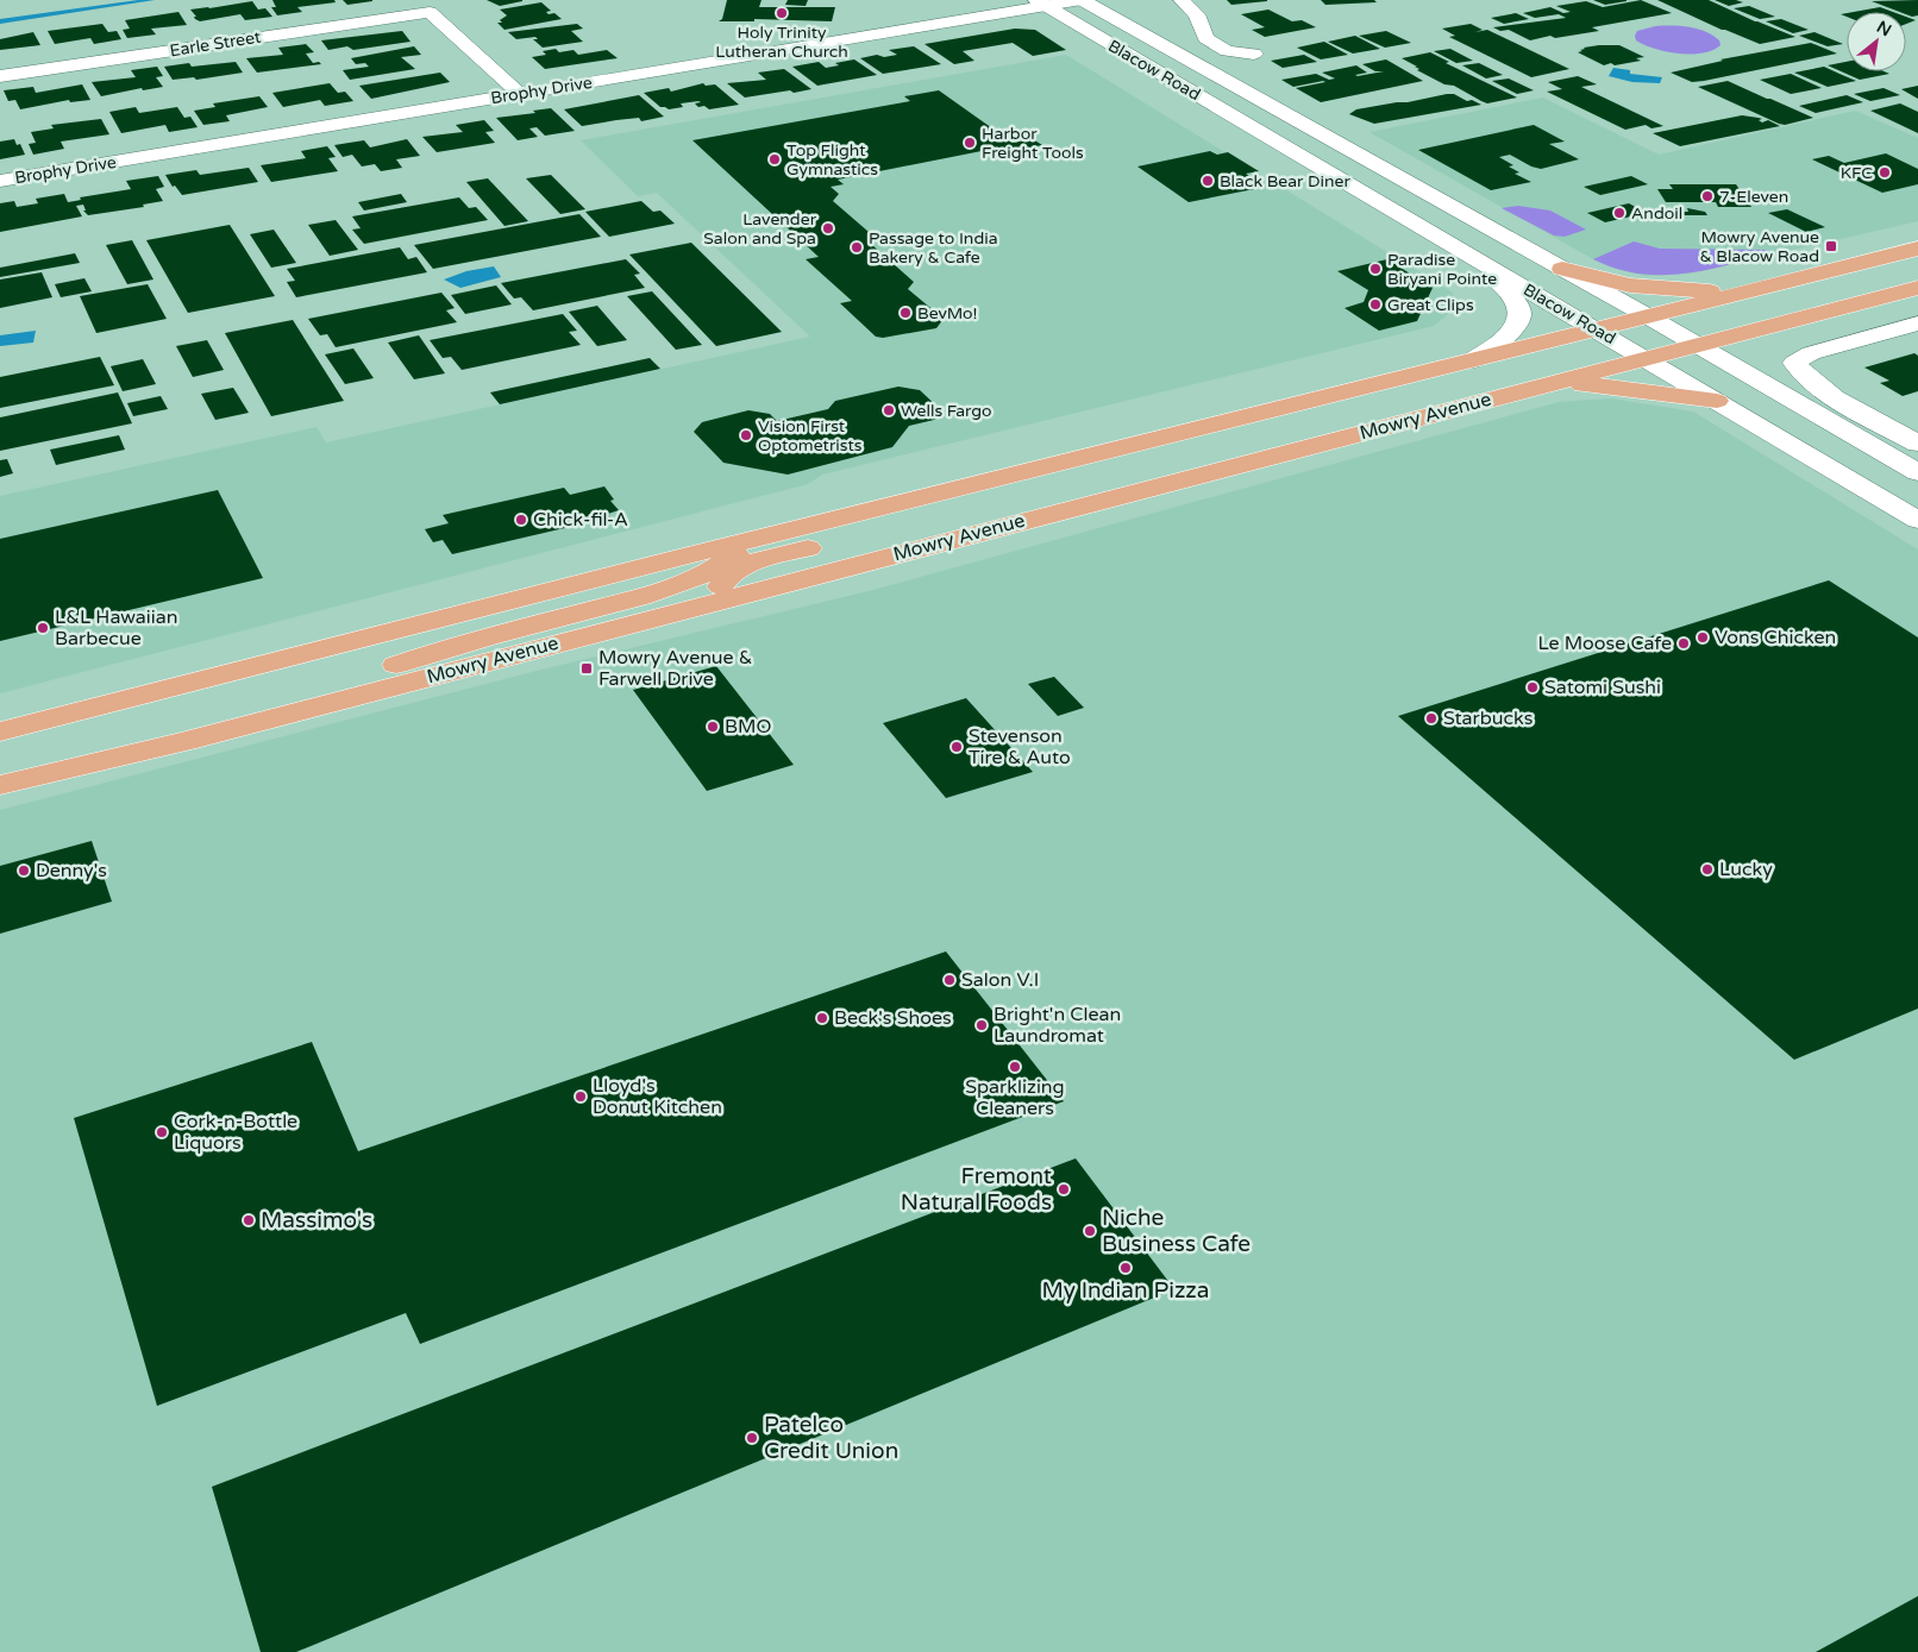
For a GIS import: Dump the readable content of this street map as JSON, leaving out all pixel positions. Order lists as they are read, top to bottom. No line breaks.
{"streets":{"main road":["Earle Street","Blacow Road","Brophy Drive","Mowry Avenue"]},"crossings":[["Earle Street","Brophy Drive"],["Blacow Road","Brophy Drive"],["Blacow Road","Mowry Avenue"]],"places":{"other":["Holy Trinity Lutheran Church","Harbor Freight Tools","Top Flight Gymnastics","KFC","Black Bear Diner","7-Eleven","Andoil","Lavender Salon and Spa","Passage to India Bakery & Cafe","Paradise Biryani Pointe","Great Clips","BevMo!","Wells Fargo","Vision First Optometrists","Chick-fil-A","L&L Hawaiian Barbecue","Vons Chicken","Le Moose Cafe","Satomi Sushi","Starbucks","BMO","Stevenson Tire & Auto","Lucky","Denny's","Salon V.I","Beck's Shoes","Bright'n Clean Laundromat","Sparklizing Cleaners","Lloyd's Donut Kitchen","Cork-n-Bottle Liquors","Fremont Natural Foods","Massimo's","Niche Business Cafe","My Indian Pizza","Patelco Credit Union"],"transit":["Mowry Avenue & Blacow Road","Mowry Avenue & Farwell Drive"]},"north":"top right"}
